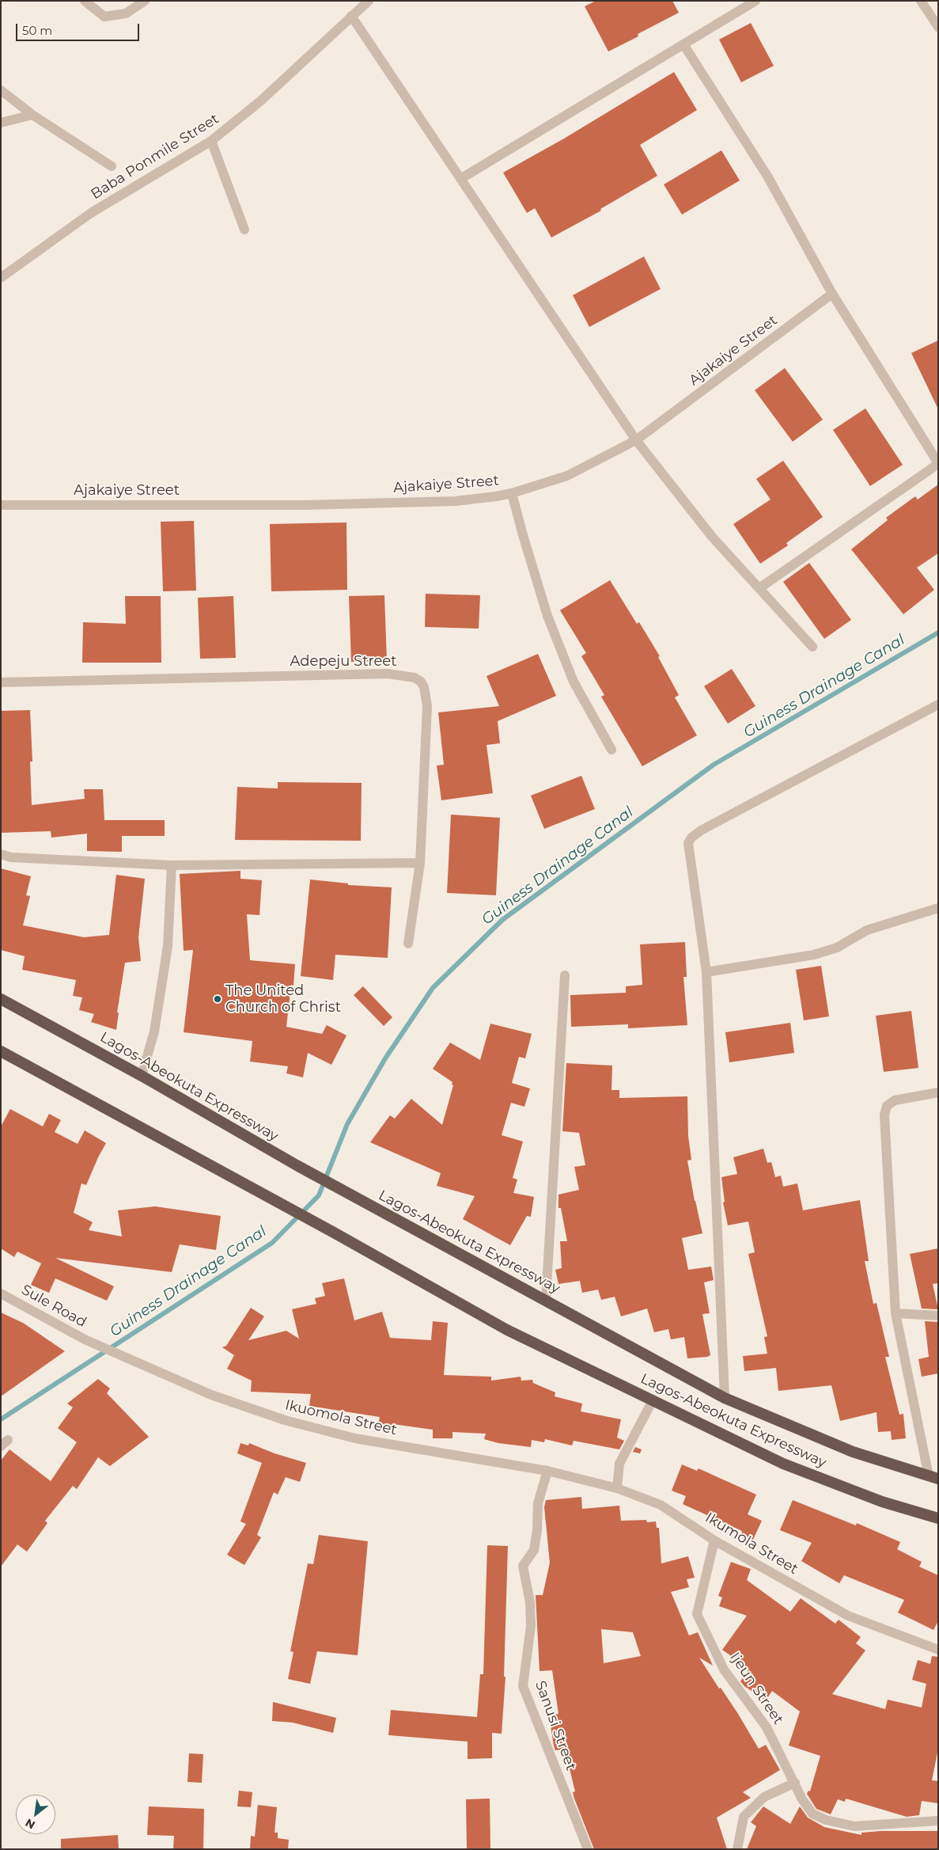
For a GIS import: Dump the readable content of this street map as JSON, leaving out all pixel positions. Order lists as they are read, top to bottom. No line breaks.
{"streets":{"highway":["Lagos-Abeokuta Expressway"],"street":["Baba Ponmile Street","Ajakaiye Street","Adepeju Street","Sule Road","Ikuomola Street","Ikumola Street","Ijeun Street","Sanusi Street"]},"crossings":[["Sule Road","Ikuomola Street"],["Ikuomola Street","Ikumola Street"],["Ikuomola Street","Sanusi Street"],["Ikumola Street","Ijeun Street"],["Ikumola Street","Sanusi Street"]],"water":["Guiness Drainage Canal"],"places":["The United Church of Christ"],"scale_bar":"50 m","north":"bottom left"}
